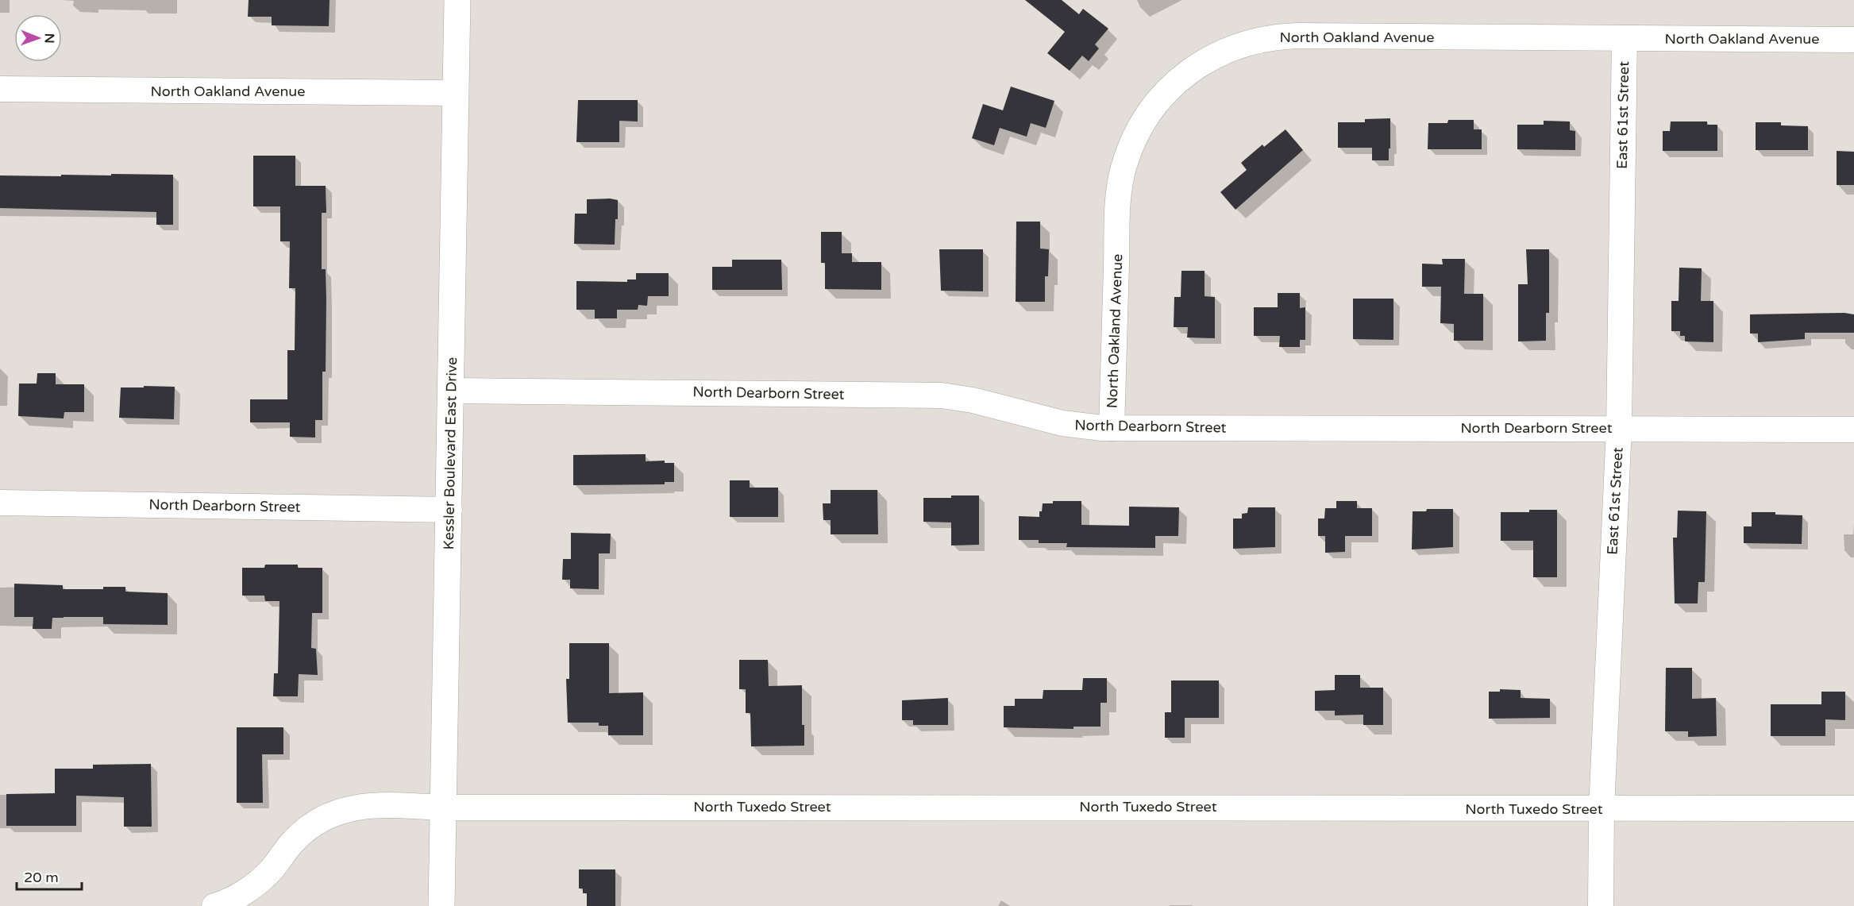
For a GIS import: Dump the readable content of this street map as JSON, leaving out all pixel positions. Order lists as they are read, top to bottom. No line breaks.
{"streets":{"main road":["Kessler Boulevard East Drive"],"street":["North Oakland Avenue","East 61st Street","North Dearborn Street","North Tuxedo Street"]},"crossings":[["North Oakland Avenue","East 61st Street"],["North Oakland Avenue","North Dearborn Street"],["North Oakland Avenue","Kessler Boulevard East Drive"],["East 61st Street","North Dearborn Street"],["East 61st Street","North Tuxedo Street"],["North Dearborn Street","Kessler Boulevard East Drive"],["Kessler Boulevard East Drive","North Tuxedo Street"]],"scale_bar":"20 m","north":"right"}
